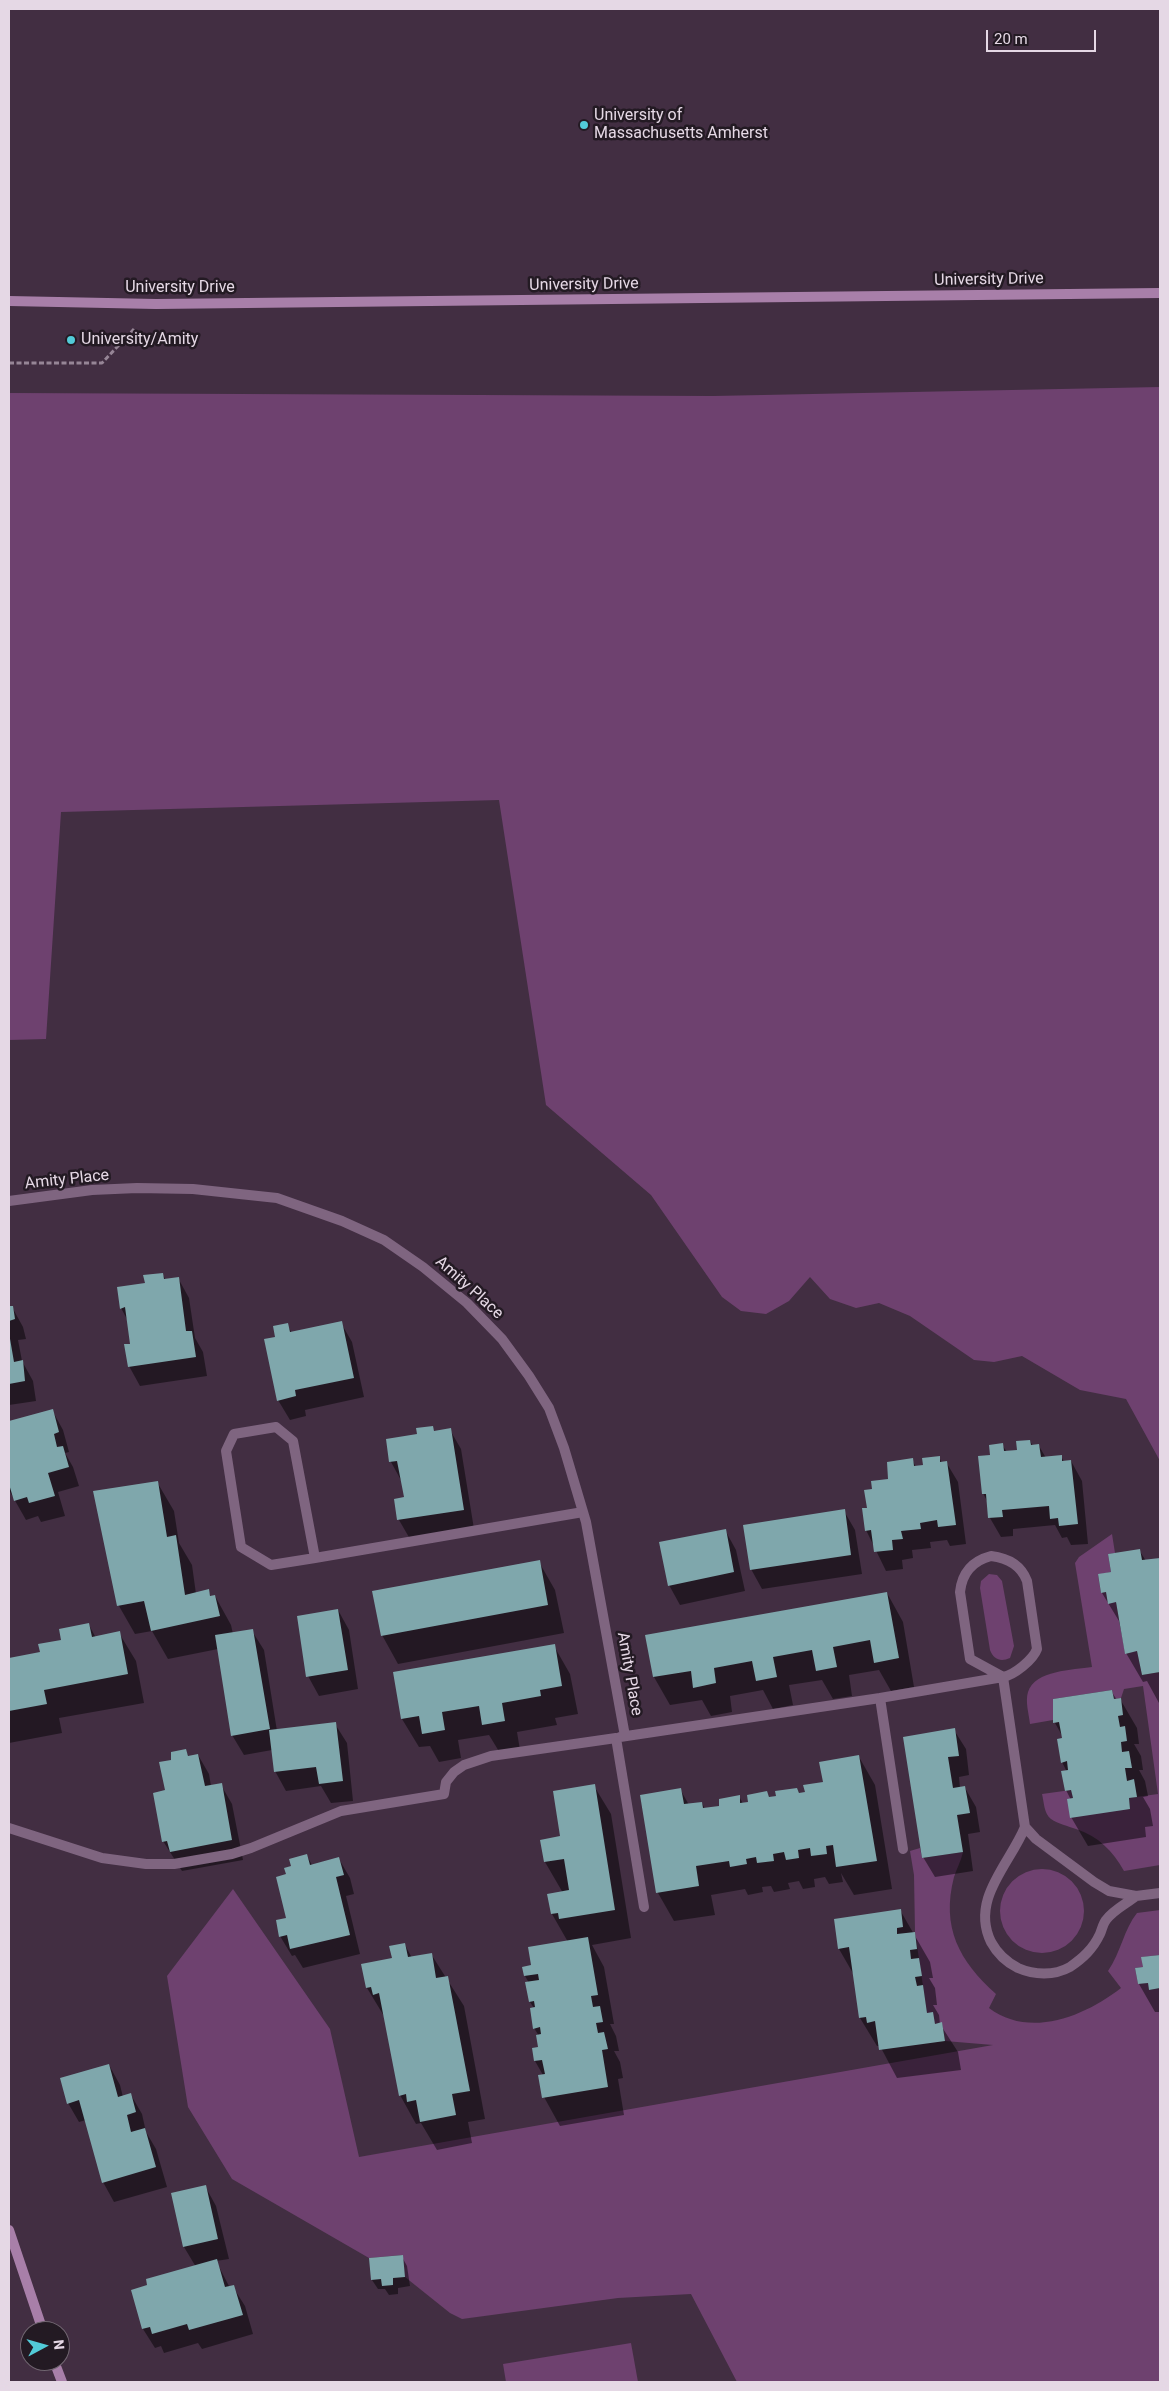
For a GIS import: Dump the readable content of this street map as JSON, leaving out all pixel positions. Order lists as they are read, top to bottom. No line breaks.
{"streets":{"main road":["University Drive"],"lane":["Amity Place"]},"places":["University of Massachusetts Amherst","University/Amity"],"scale_bar":"20 m","north":"right"}
